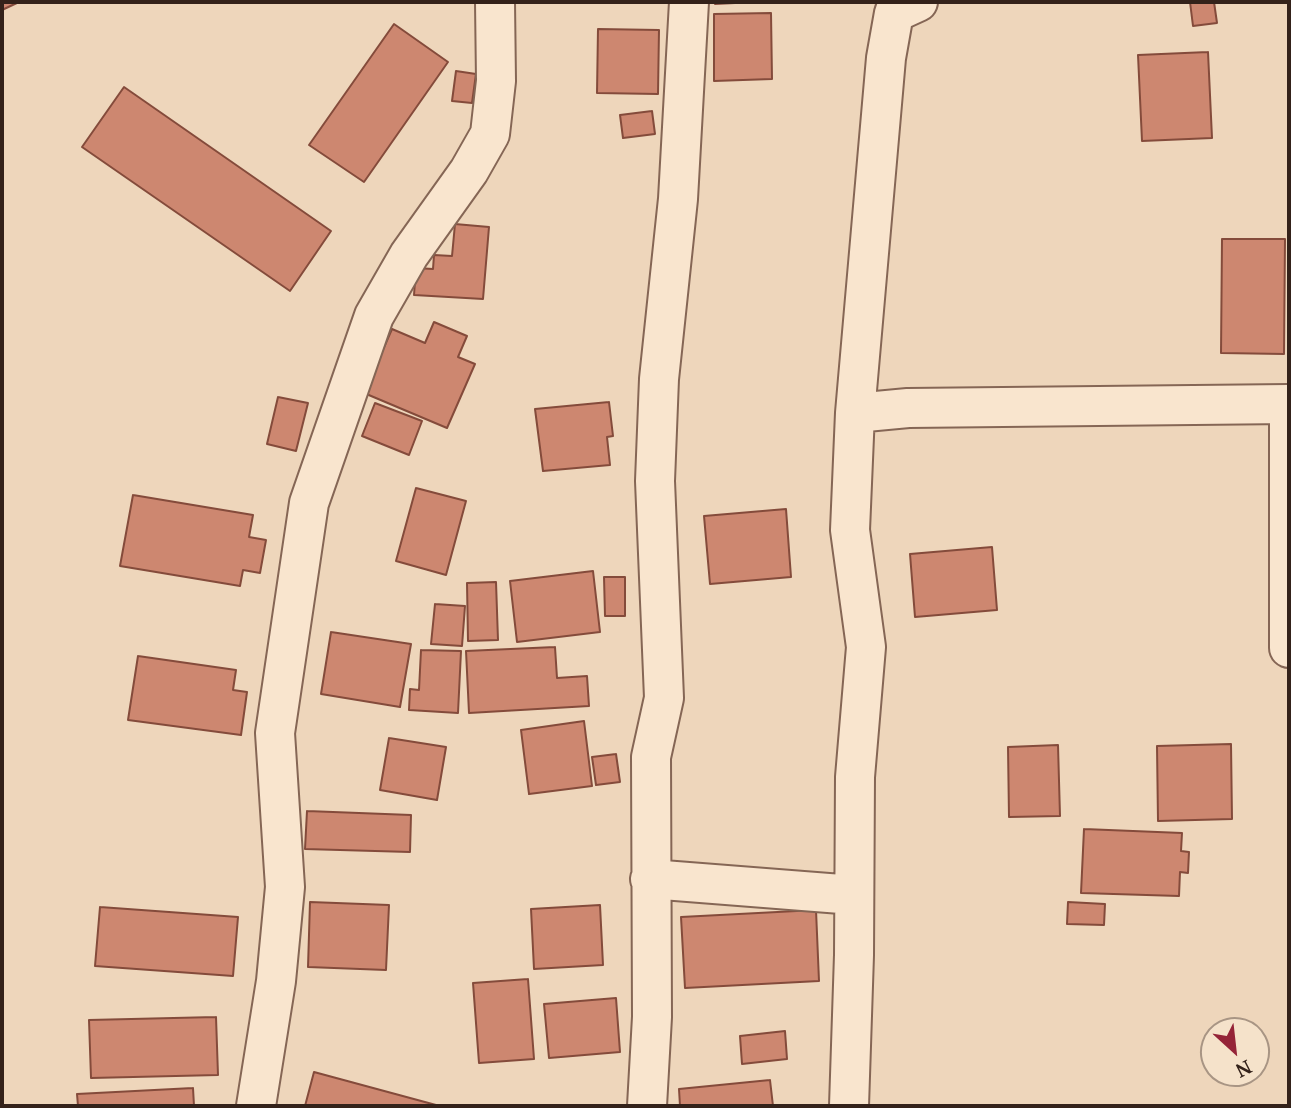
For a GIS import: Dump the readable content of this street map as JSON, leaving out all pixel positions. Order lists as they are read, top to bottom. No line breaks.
{"north":"bottom right"}
